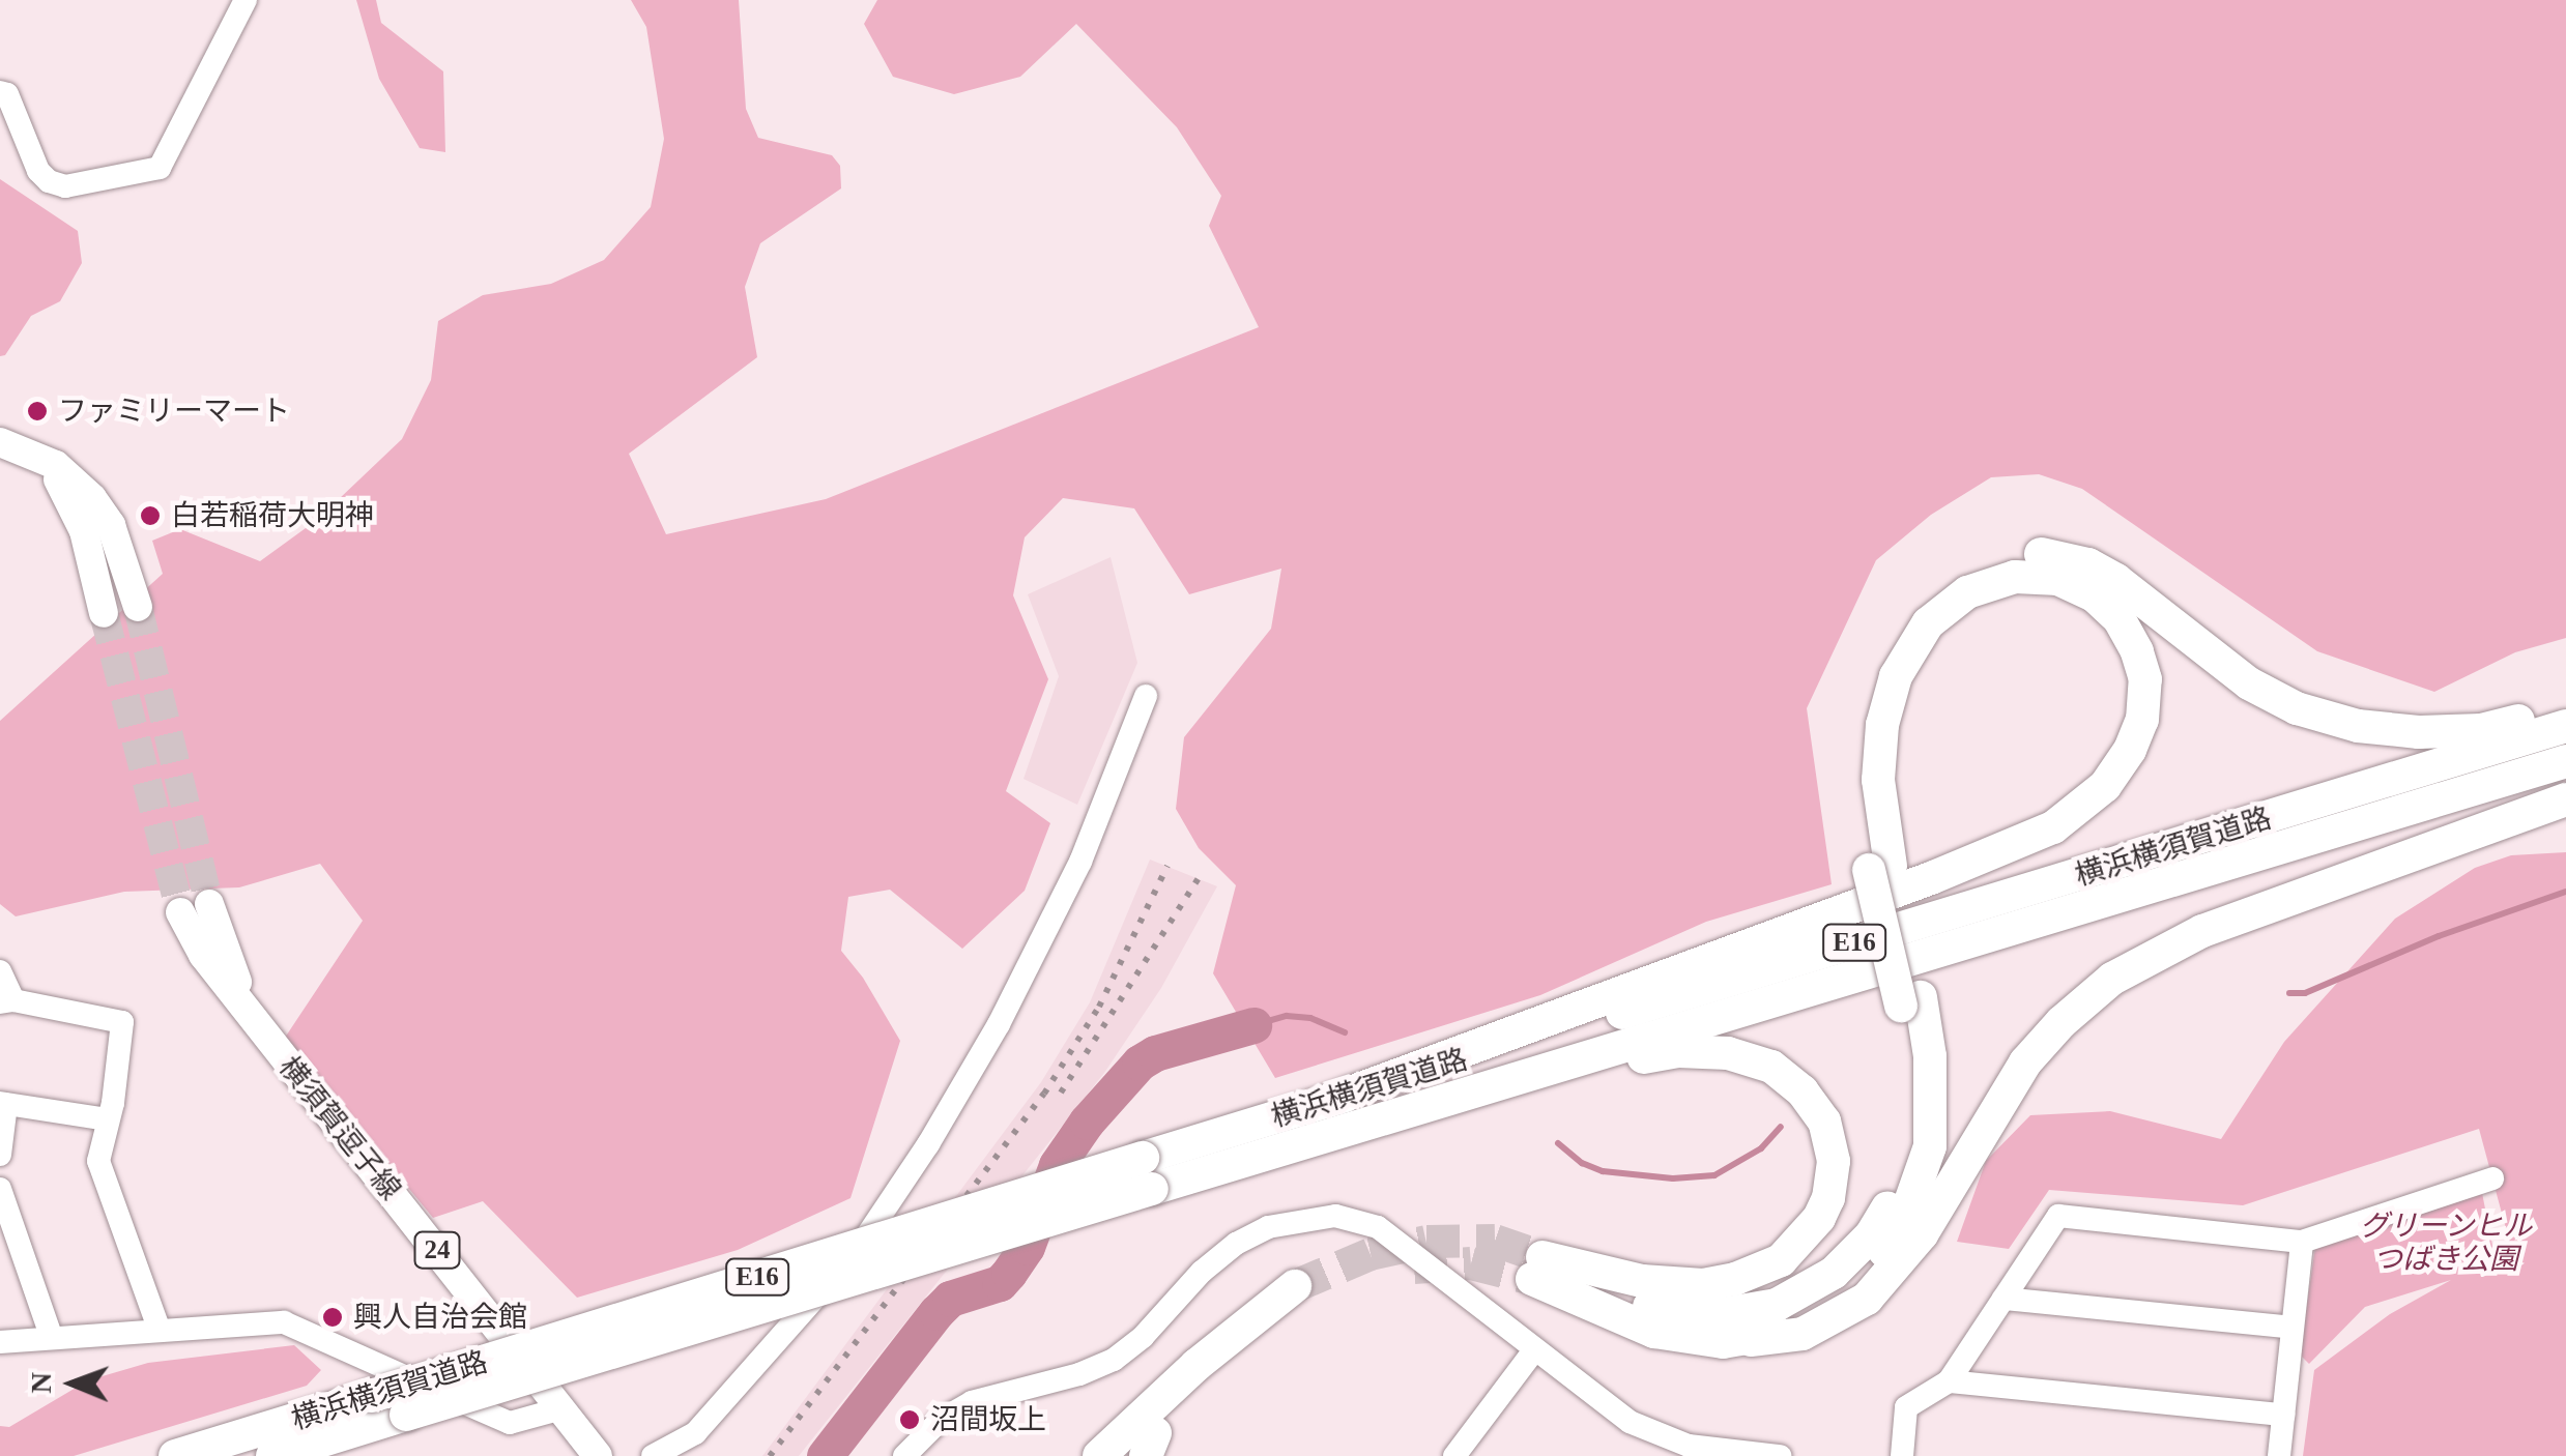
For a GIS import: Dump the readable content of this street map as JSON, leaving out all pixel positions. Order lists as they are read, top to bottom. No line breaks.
{"streets":{"highway":["横浜横須賀道路","E16"],"main road":["横須賀逗子線","24"]},"parks":["グリーンヒル つばき公園"],"places":["ファミリーマート","白若稲荷大明神","興人自治会館","沼間坂上"],"north":"left"}
